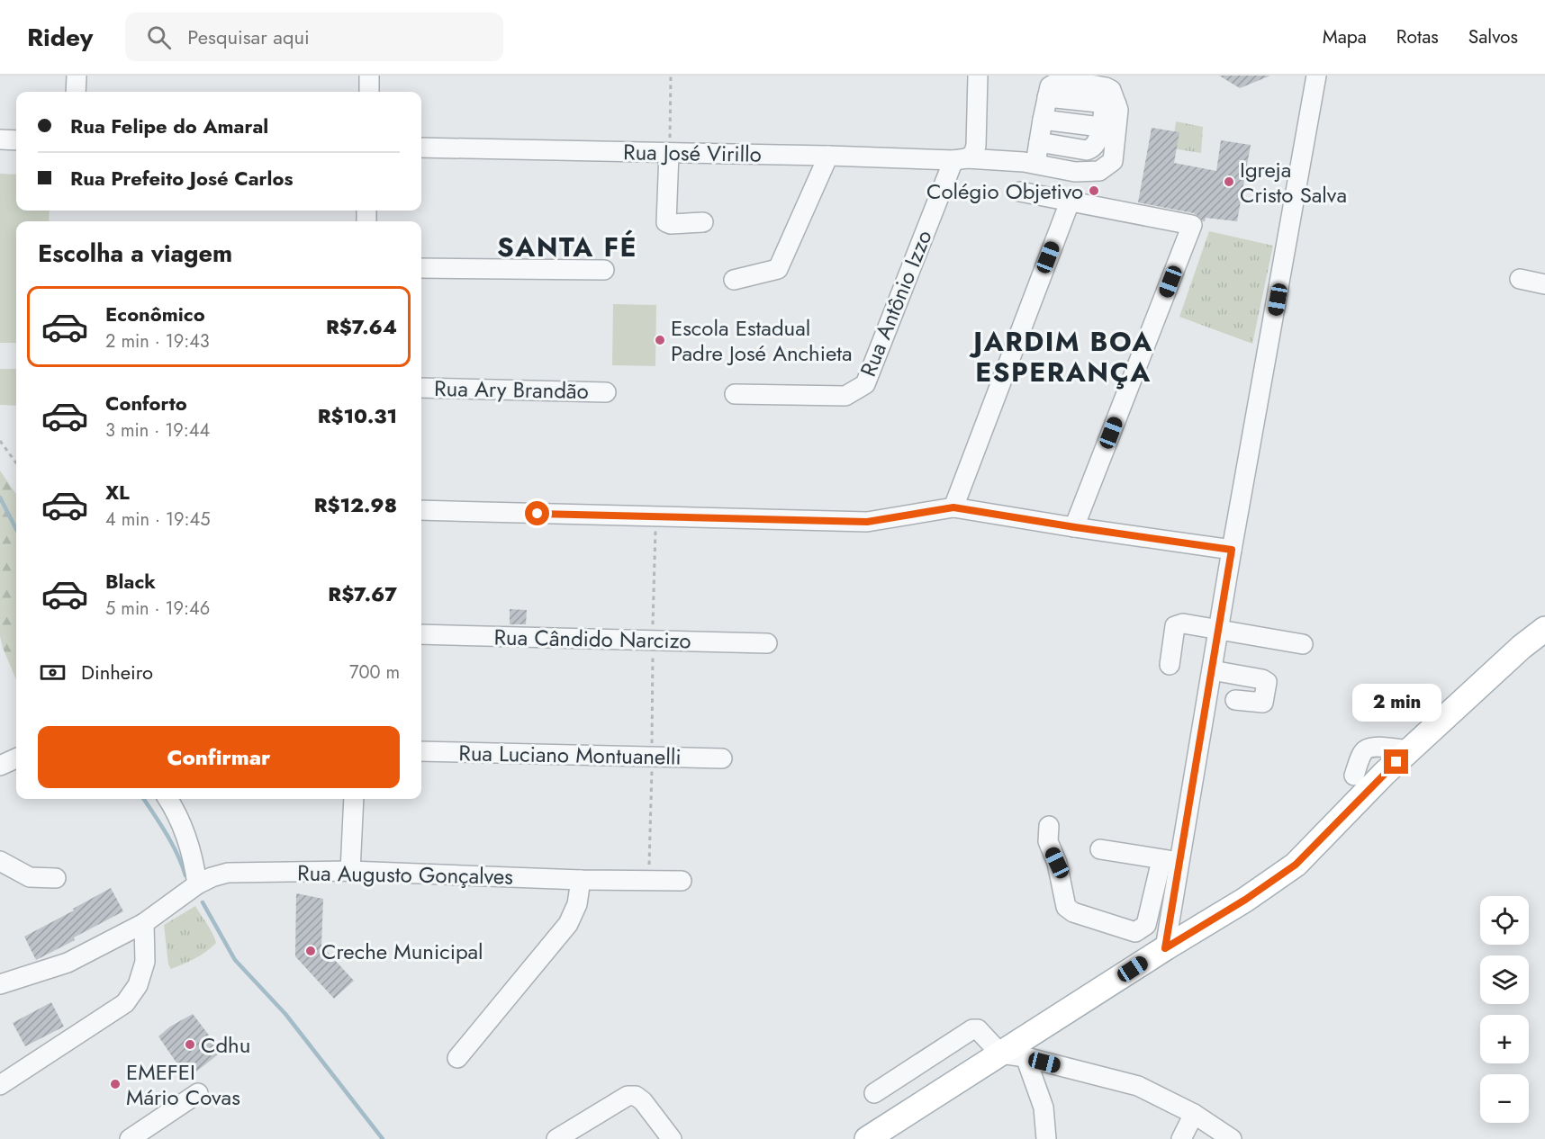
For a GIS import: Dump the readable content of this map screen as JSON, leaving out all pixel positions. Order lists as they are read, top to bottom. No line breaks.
{"streets":{"street":["Rua José Virillo","Rua Antônio Izzo","Rua Ary Brandão","Rua Cândido Narcizo","Rua Luciano Montuanelli","Rua Augusto Gonçalves"]},"crossings":[["Rua José Virillo","Rua Antônio Izzo"]],"districts":["SANTA FÉ","JARDIM BOA ESPERANÇA"],"places":["Igreja Cristo Salva","Colégio Objetivo","Escola Estadual Padre José Anchieta","Creche Municipal","Cdhu","EMEFEI Mário Covas"],"page":{"header":"Ridey","search":"Pesquisar aqui","nav":["Mapa","Rotas","Salvos"],"banner":["Rua Felipe do Amaral","Rua Prefeito José Carlos"],"heading":"Escolha a viagem","list":[{"name":"Econômico","note":"2 min · 19:43","value":"R$7.64"},{"name":"Conforto","note":"3 min · 19:44","value":"R$10.31"},{"name":"XL","note":"4 min · 19:45","value":"R$12.98"},{"name":"Black","note":"5 min · 19:46","value":"R$7.67"}],"pay":["Dinheiro","700 m"],"bubble":"2 min","buttons":"Confirmar","map_buttons":["+","−"]}}
